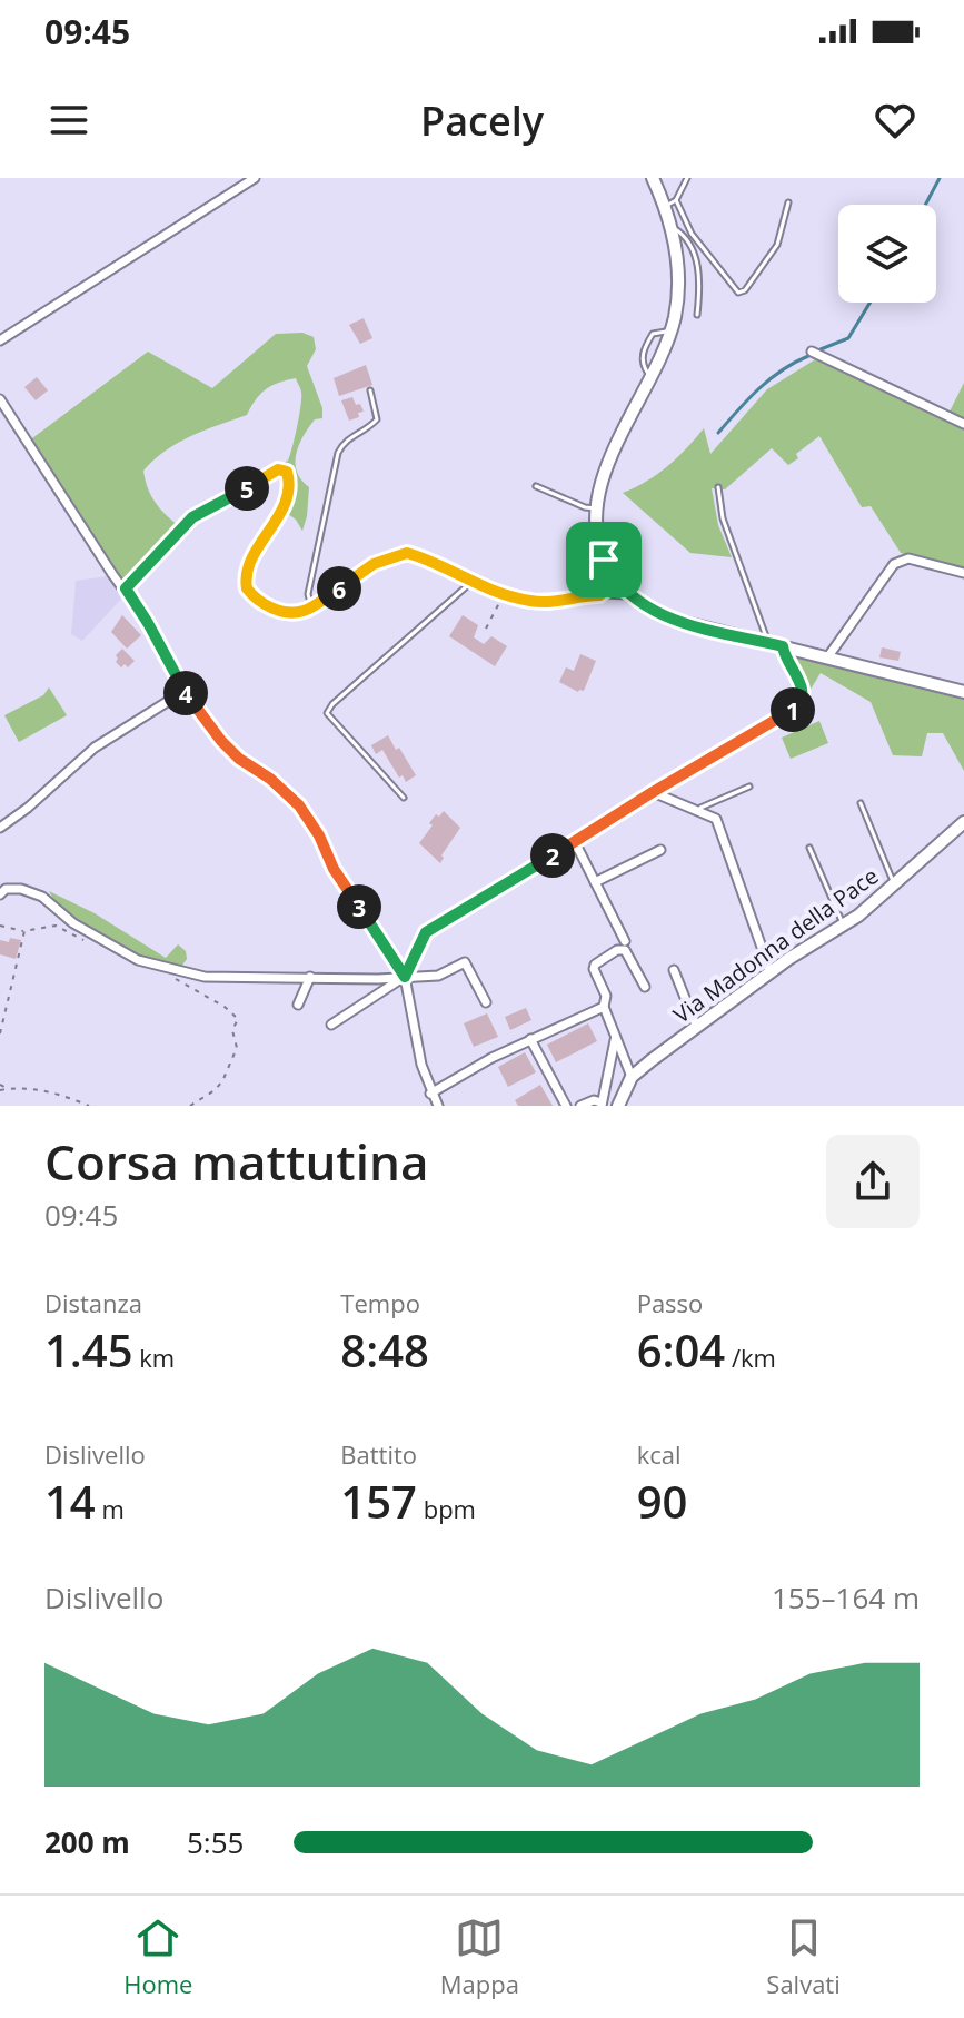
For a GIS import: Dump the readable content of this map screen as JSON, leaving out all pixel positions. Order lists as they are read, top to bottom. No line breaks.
{"streets":{"main road":["Via Madonna della Pace"]},"page":{"status":"09:45","header":"Pacely","pins":["5","6","4","1","2","3"],"heading":["Corsa mattutina","09:45"],"stats":[["Distanza","1.45 km"],["Tempo","8:48"],["Passo","6:04 /km"],["Dislivello","14 m"],["Battito","157 bpm"],["kcal","90"]],"chart":["Dislivello","155–164 m"],"list":[{"name":"200 m","note":"5:55"}],"tabs":["Home","Mappa","Salvati"]}}
